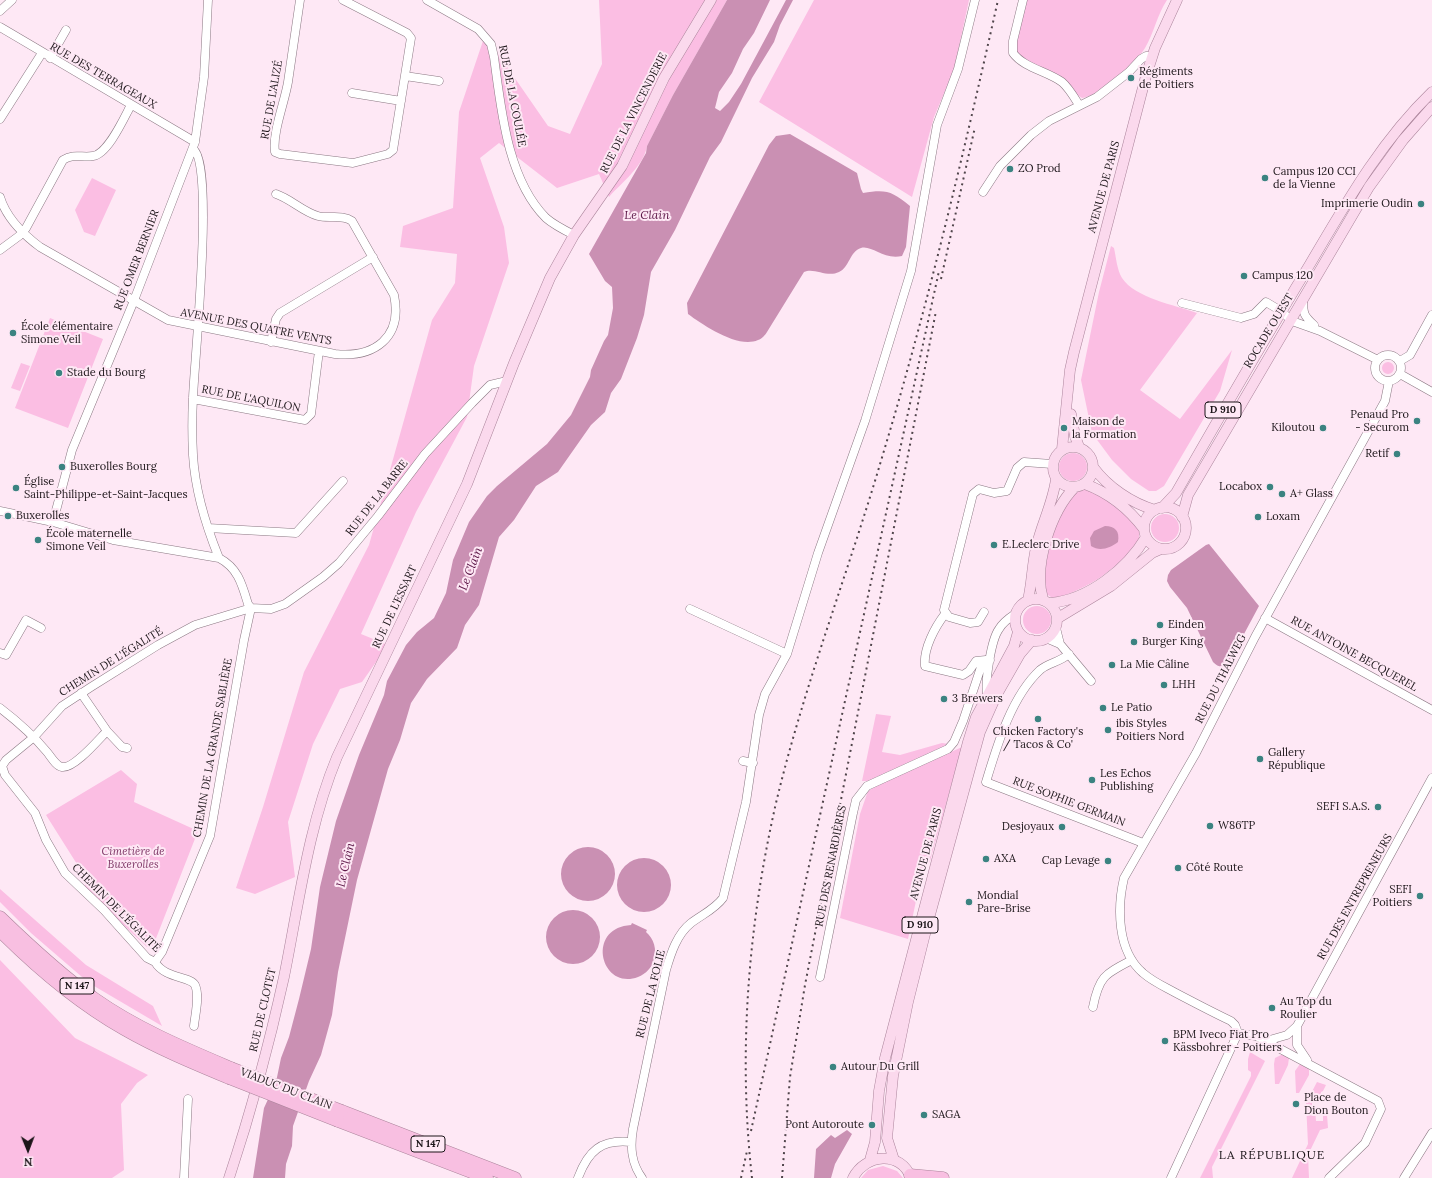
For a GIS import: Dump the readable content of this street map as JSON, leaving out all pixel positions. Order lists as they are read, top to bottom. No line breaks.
{"streets":{"highway":["N 147","VIADUC DU CLAIN"],"main road":["RUE DE LA VINCENDERIE","AVENUE DE PARIS","ROCADE OUEST","D 910","RUE DE L'ESSART","RUE DE CLOTET"],"street":["RUE DES TERRAGEAUX","RUE DE LA COULÉE","RUE DE L'ALIZÉ","RUE OMER BERNIER","AVENUE DES QUATRE VENTS","RUE DE L'AQUILON","RUE DE LA BARRE","RUE ANTOINE BECQUEREL","CHEMIN DE L'ÉGALITÉ","RUE DU THALWEG","CHEMIN DE LA GRANDE SABLIÈRE","RUE SOPHIE GERMAIN","RUE DES RENARDIÈRES","RUE DES ENTREPRENEURS","RUE DE LA FOLIE"]},"crossings":[["RUE DES TERRAGEAUX","RUE OMER BERNIER"],["RUE DE LA COULÉE","RUE DE LA VINCENDERIE"],["AVENUE DE PARIS","RUE DES RENARDIÈRES"],["RUE OMER BERNIER","AVENUE DES QUATRE VENTS"],["AVENUE DES QUATRE VENTS","RUE DE L'AQUILON"],["ROCADE OUEST","D 910"],["RUE DE LA BARRE","RUE DE L'ESSART"],["RUE DE LA BARRE","CHEMIN DE L'ÉGALITÉ"],["RUE DE LA BARRE","CHEMIN DE LA GRANDE SABLIÈRE"],["RUE DE L'ESSART","RUE DE CLOTET"],["RUE ANTOINE BECQUEREL","RUE DU THALWEG"],["CHEMIN DE L'ÉGALITÉ","CHEMIN DE LA GRANDE SABLIÈRE"],["RUE DU THALWEG","RUE SOPHIE GERMAIN"],["N 147","VIADUC DU CLAIN"]],"districts":["LA RÉPUBLIQUE"],"water":["Le Clain"],"parks":["Cimetière de Buxerolles"],"places":["Régiments de Poitiers","ZO Prod","Campus 120 CCI de la Vienne","Imprimerie Oudin","Campus 120","École élémentaire Simone Veil","Stade du Bourg","Penaud Pro - Securom","Maison de la Formation","Kiloutou","Retif","Buxerolles Bourg","Locabox","Église Saint-Philippe-et-Saint-Jacques","A+ Glass","Buxerolles","Loxam","École maternelle Simone Veil","E.Leclerc Drive","Einden","Burger King","La Mie Câline","LHH","3 Brewers","Le Patio","Chicken Factory's / Tacos & Co'","ibis Styles Poitiers Nord","Gallery République","Les Echos Publishing","SEFI S.A.S.","W86TP","Desjoyaux","AXA","Cap Levage","Côté Route","SEFI Poitiers","Mondial Pare-Brise","Au Top du Roulier","BPM Iveco Fiat Pro Kässbohrer - Poitiers","Autour Du Grill","Place de Dion Bouton","SAGA","Pont Autoroute"],"north":"bottom"}
